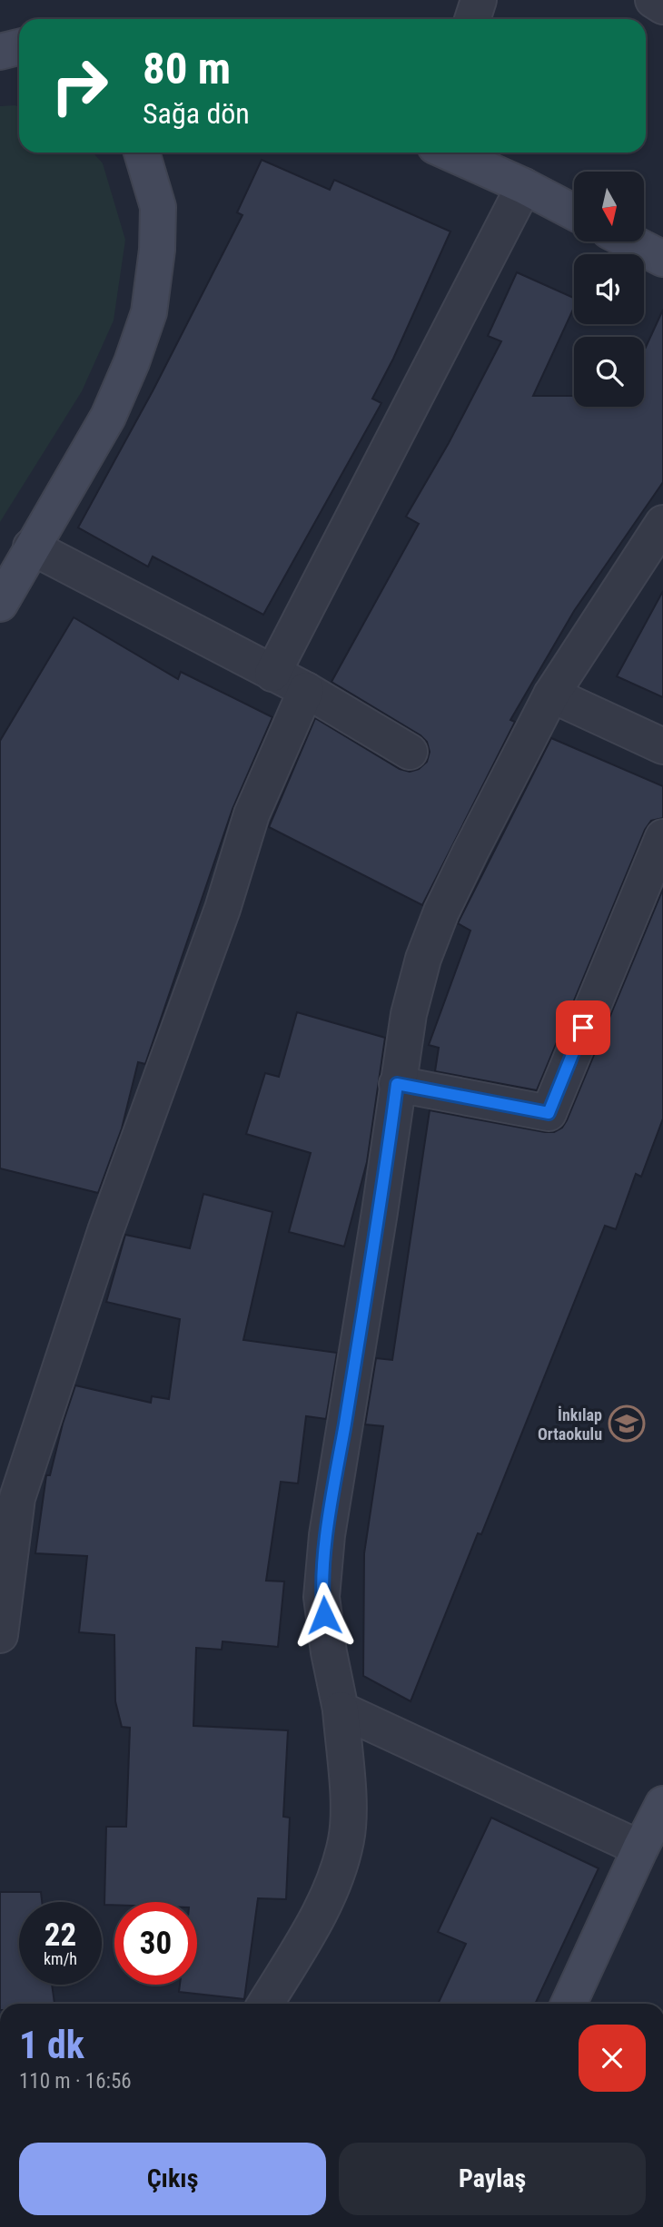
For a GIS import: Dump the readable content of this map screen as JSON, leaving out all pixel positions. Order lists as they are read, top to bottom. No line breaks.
{"places":{"school or university":["İnkılap Ortaokulu"]},"north":"bottom","page":{"turn":["80 m","Sağa dön"],"speed":"22 km/h","limit":"30","heading":["1 dk","110 m · 16:56"],"buttons":["Çıkış","Paylaş"]}}
